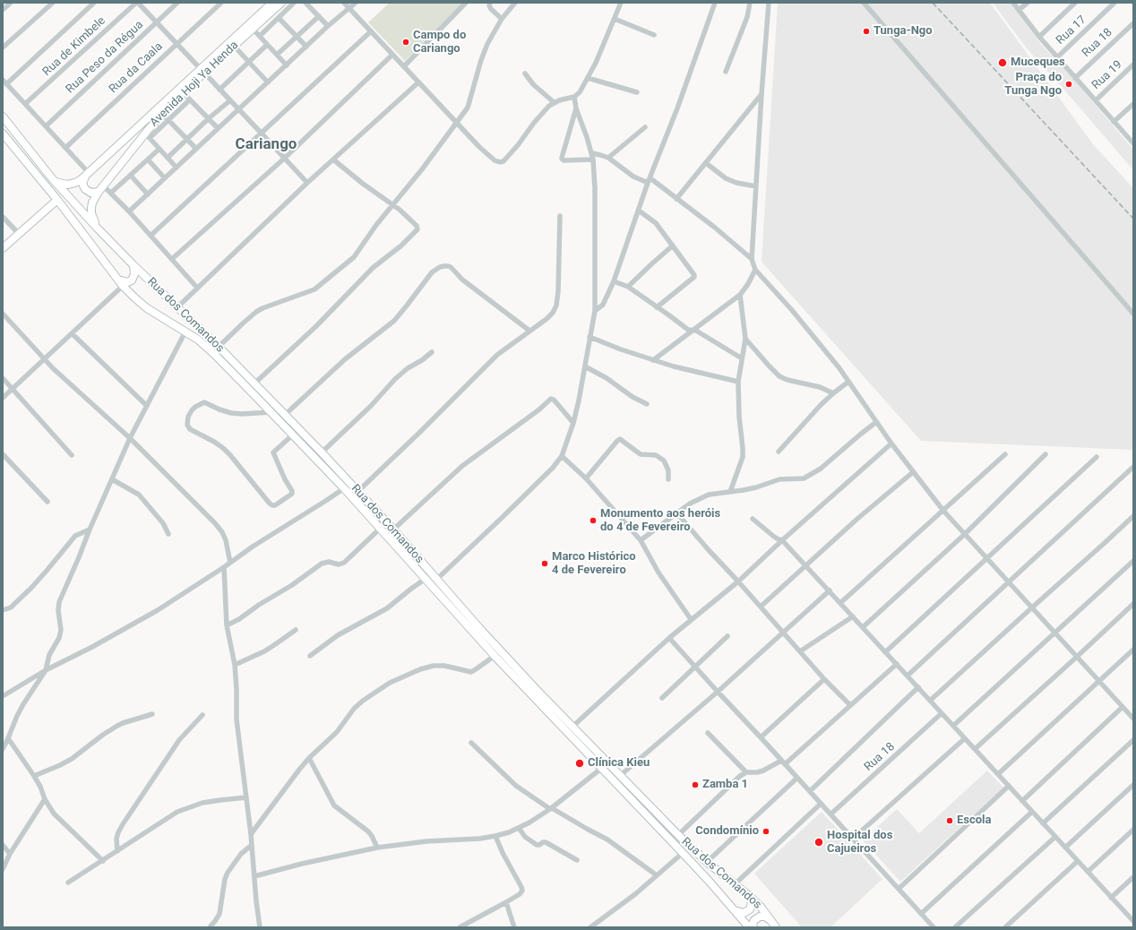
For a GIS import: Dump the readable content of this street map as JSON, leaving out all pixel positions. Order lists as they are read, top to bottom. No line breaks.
{"streets":{"main road":["Avenida Hoji Ya Henda","Rua dos Comandos"],"street":["Rua 17","Rua 18","Rua de Kimbele","Rua Peso da Régua","Rua da Caala","Rua 19"]},"crossings":[["Avenida Hoji Ya Henda","Rua dos Comandos"]],"districts":["Cariango"],"places":["Tunga-Ngo","Campo do Cariango","Muceques","Praça do Tunga Ngo","Monumento aos heróis do 4 de Fevereiro","Marco Histórico 4 de Fevereiro","Clínica Kieu","Zamba 1","Escola","Condomínio","Hospital dos Cajueiros"]}
